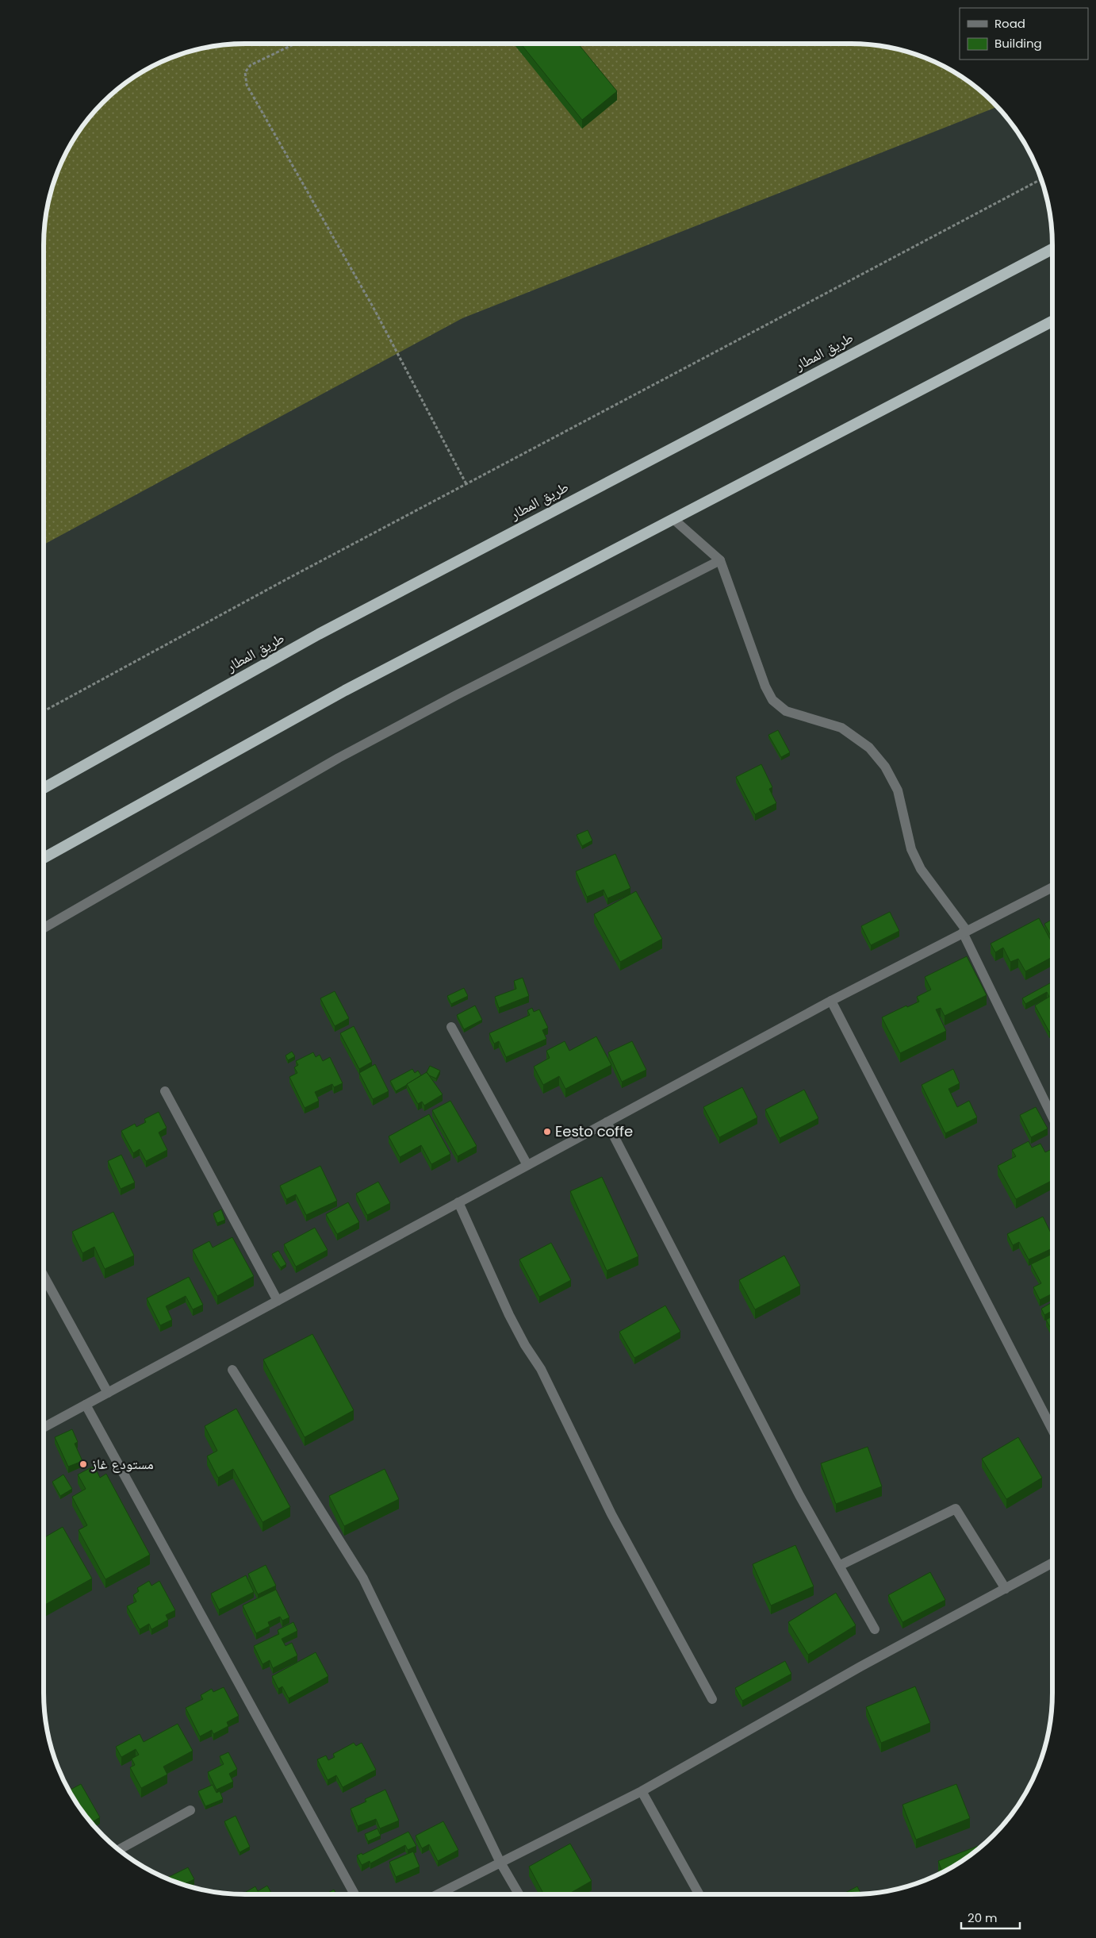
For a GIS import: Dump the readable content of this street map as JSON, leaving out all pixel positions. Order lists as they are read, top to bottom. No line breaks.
{"streets":{"highway":["طريق المطار"]},"places":["Eesto coffe","مستودع غاز"],"legend":["Road","Building"],"scale_bar":"20 m"}
